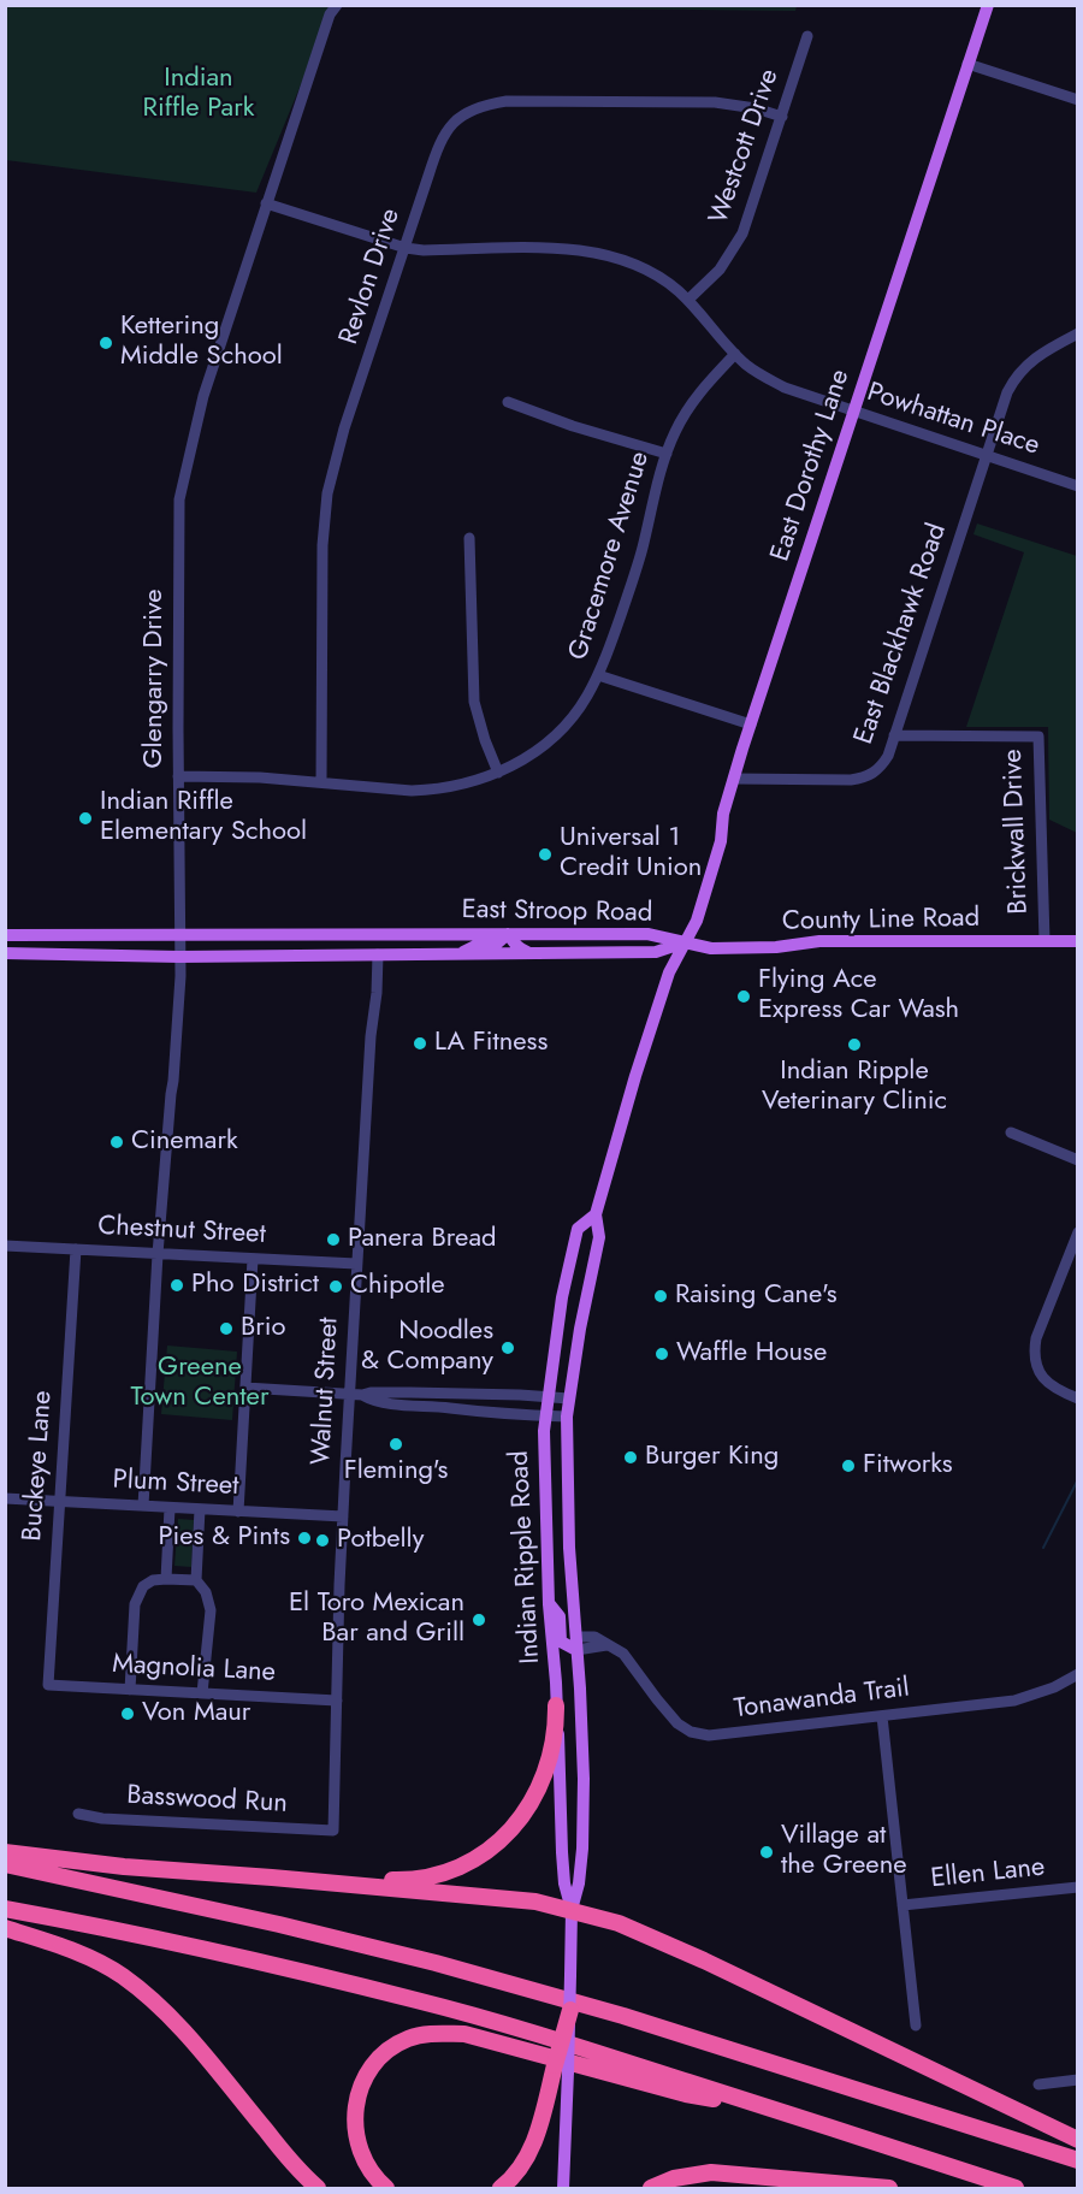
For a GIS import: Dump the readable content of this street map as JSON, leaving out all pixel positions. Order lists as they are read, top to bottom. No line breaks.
{"streets":{"main road":["East Dorothy Lane","East Stroop Road","County Line Road","Indian Ripple Road"],"street":["Westcott Drive","Revlon Drive","Powhattan Place","Gracemore Avenue","East Blackhawk Road","Glengarry Drive","Brickwall Drive","Chestnut Street","Walnut Street","Buckeye Lane","Plum Street","Magnolia Lane","Tonawanda Trail","Basswood Run","Ellen Lane"]},"crossings":[["Westcott Drive","Revlon Drive"],["Westcott Drive","Powhattan Place"],["Revlon Drive","Powhattan Place"],["Revlon Drive","Gracemore Avenue"],["Powhattan Place","East Dorothy Lane"],["Powhattan Place","Gracemore Avenue"],["Powhattan Place","East Blackhawk Road"],["Powhattan Place","Glengarry Drive"],["East Dorothy Lane","East Blackhawk Road"],["East Dorothy Lane","East Stroop Road"],["East Dorothy Lane","County Line Road"],["East Dorothy Lane","Indian Ripple Road"],["Gracemore Avenue","Glengarry Drive"],["East Blackhawk Road","Brickwall Drive"],["Glengarry Drive","East Stroop Road"],["Glengarry Drive","Chestnut Street"],["Glengarry Drive","Plum Street"],["Brickwall Drive","County Line Road"],["East Stroop Road","County Line Road"],["East Stroop Road","Walnut Street"],["East Stroop Road","Indian Ripple Road"],["County Line Road","Indian Ripple Road"],["Chestnut Street","Walnut Street"],["Chestnut Street","Buckeye Lane"],["Walnut Street","Plum Street"],["Walnut Street","Magnolia Lane"],["Walnut Street","Basswood Run"],["Buckeye Lane","Plum Street"],["Buckeye Lane","Magnolia Lane"],["Indian Ripple Road","Tonawanda Trail"]],"parks":["Indian Riffle Park","Greene Town Center"],"places":["Kettering Middle School","Indian Riffle Elementary School","Universal 1 Credit Union","Flying Ace Express Car Wash","LA Fitness","Indian Ripple Veterinary Clinic","Cinemark","Panera Bread","Pho District","Chipotle","Raising Cane's","Brio","Noodles & Company","Waffle House","Fleming's","Burger King","Fitworks","Pies & Pints","Potbelly","El Toro Mexican Bar and Grill","Von Maur","Village at the Greene"]}
